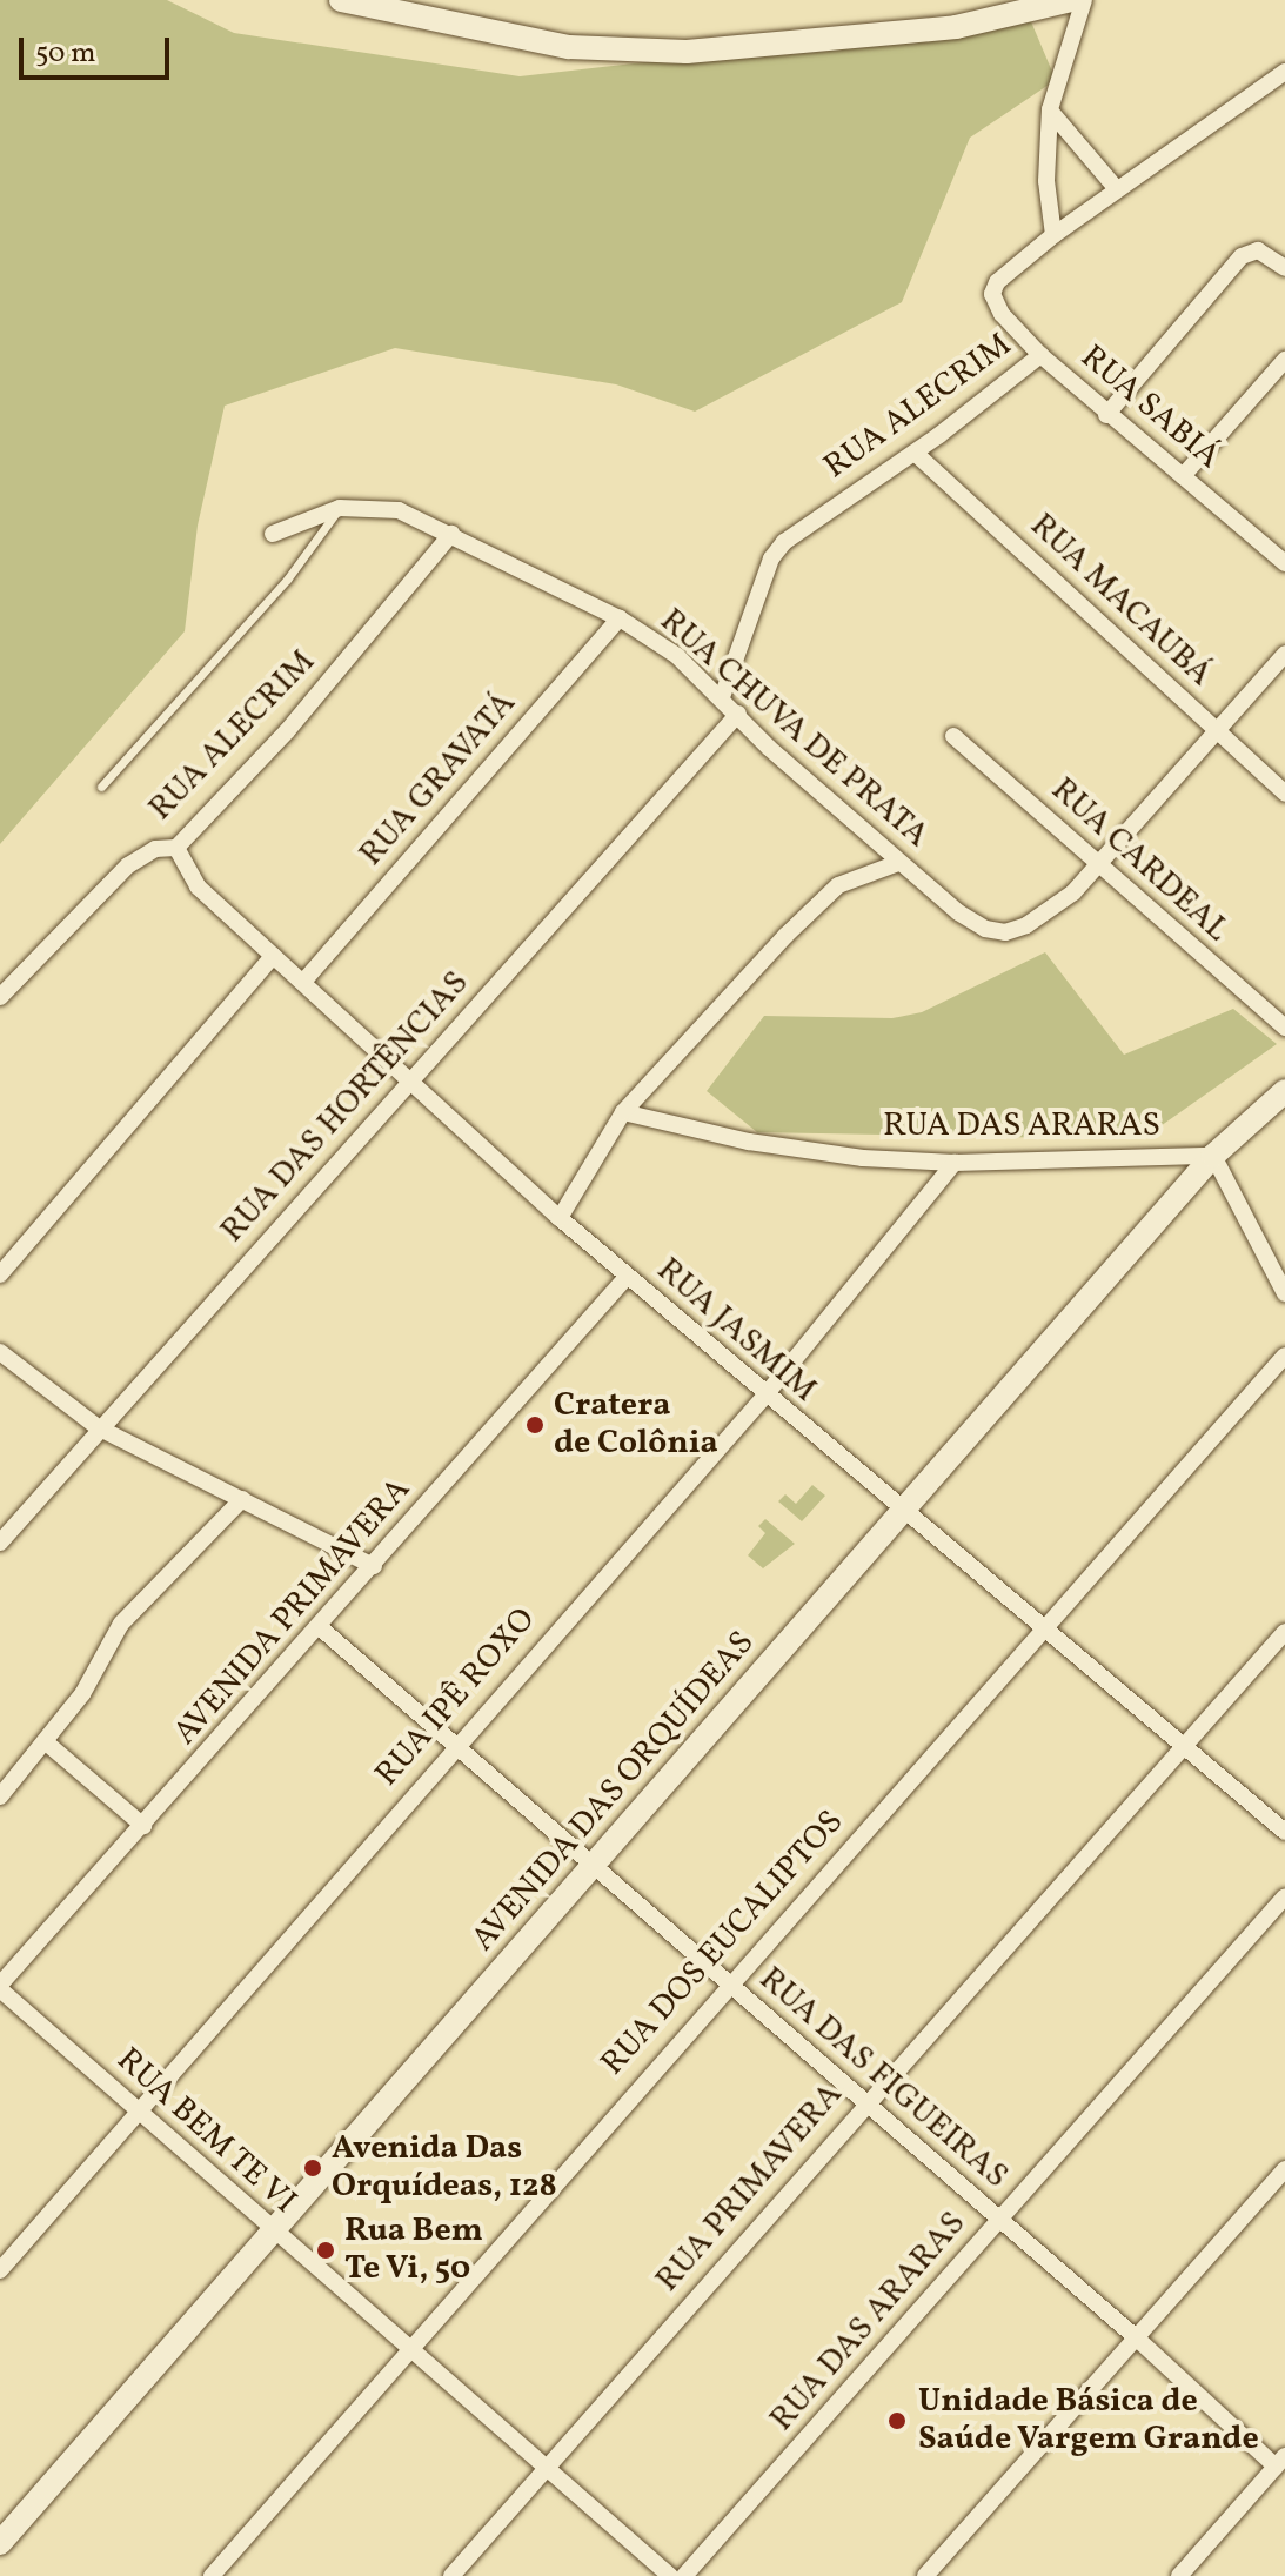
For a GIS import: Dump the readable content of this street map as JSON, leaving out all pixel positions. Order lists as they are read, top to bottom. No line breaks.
{"streets":{"street":["RUA ALECRIM","RUA SABIÁ","RUA MACAUBÁ","RUA CHUVA DE PRATA","RUA GRAVATÁ","RUA CARDEAL","RUA DAS HORTÊNCIAS","RUA DAS ARARAS","RUA JASMIM","AVENIDA PRIMAVERA","RUA IPÊ ROXO","AVENIDA DAS ORQUÍDEAS","RUA DOS EUCALIPTOS","RUA DAS FIGUEIRAS","RUA BEM TE VI","RUA PRIMAVERA"]},"crossings":[["RUA ALECRIM","RUA SABIÁ"],["RUA ALECRIM","RUA MACAUBÁ"],["RUA ALECRIM","RUA CHUVA DE PRATA"],["RUA ALECRIM","RUA JASMIM"],["RUA CHUVA DE PRATA","RUA GRAVATÁ"],["RUA CHUVA DE PRATA","RUA CARDEAL"],["RUA CHUVA DE PRATA","RUA DAS HORTÊNCIAS"],["RUA GRAVATÁ","RUA JASMIM"],["RUA DAS HORTÊNCIAS","RUA JASMIM"],["RUA DAS ARARAS","RUA IPÊ ROXO"],["RUA DAS ARARAS","AVENIDA DAS ORQUÍDEAS"],["RUA DAS ARARAS","RUA DAS FIGUEIRAS"],["RUA JASMIM","AVENIDA PRIMAVERA"],["RUA JASMIM","RUA IPÊ ROXO"],["RUA JASMIM","AVENIDA DAS ORQUÍDEAS"],["RUA JASMIM","RUA DOS EUCALIPTOS"],["RUA JASMIM","RUA PRIMAVERA"],["AVENIDA PRIMAVERA","RUA DAS FIGUEIRAS"],["AVENIDA PRIMAVERA","RUA BEM TE VI"],["RUA IPÊ ROXO","RUA DAS FIGUEIRAS"],["RUA IPÊ ROXO","RUA BEM TE VI"],["AVENIDA DAS ORQUÍDEAS","RUA DAS FIGUEIRAS"],["AVENIDA DAS ORQUÍDEAS","RUA BEM TE VI"],["RUA DOS EUCALIPTOS","RUA DAS FIGUEIRAS"],["RUA DOS EUCALIPTOS","RUA BEM TE VI"],["RUA DAS FIGUEIRAS","RUA PRIMAVERA"],["RUA BEM TE VI","RUA PRIMAVERA"]],"places":["Cratera de Colônia","Avenida Das Orquídeas, 128","Rua Bem Te Vi, 50","Unidade Básica de Saúde Vargem Grande"],"scale_bar":"50 m"}
